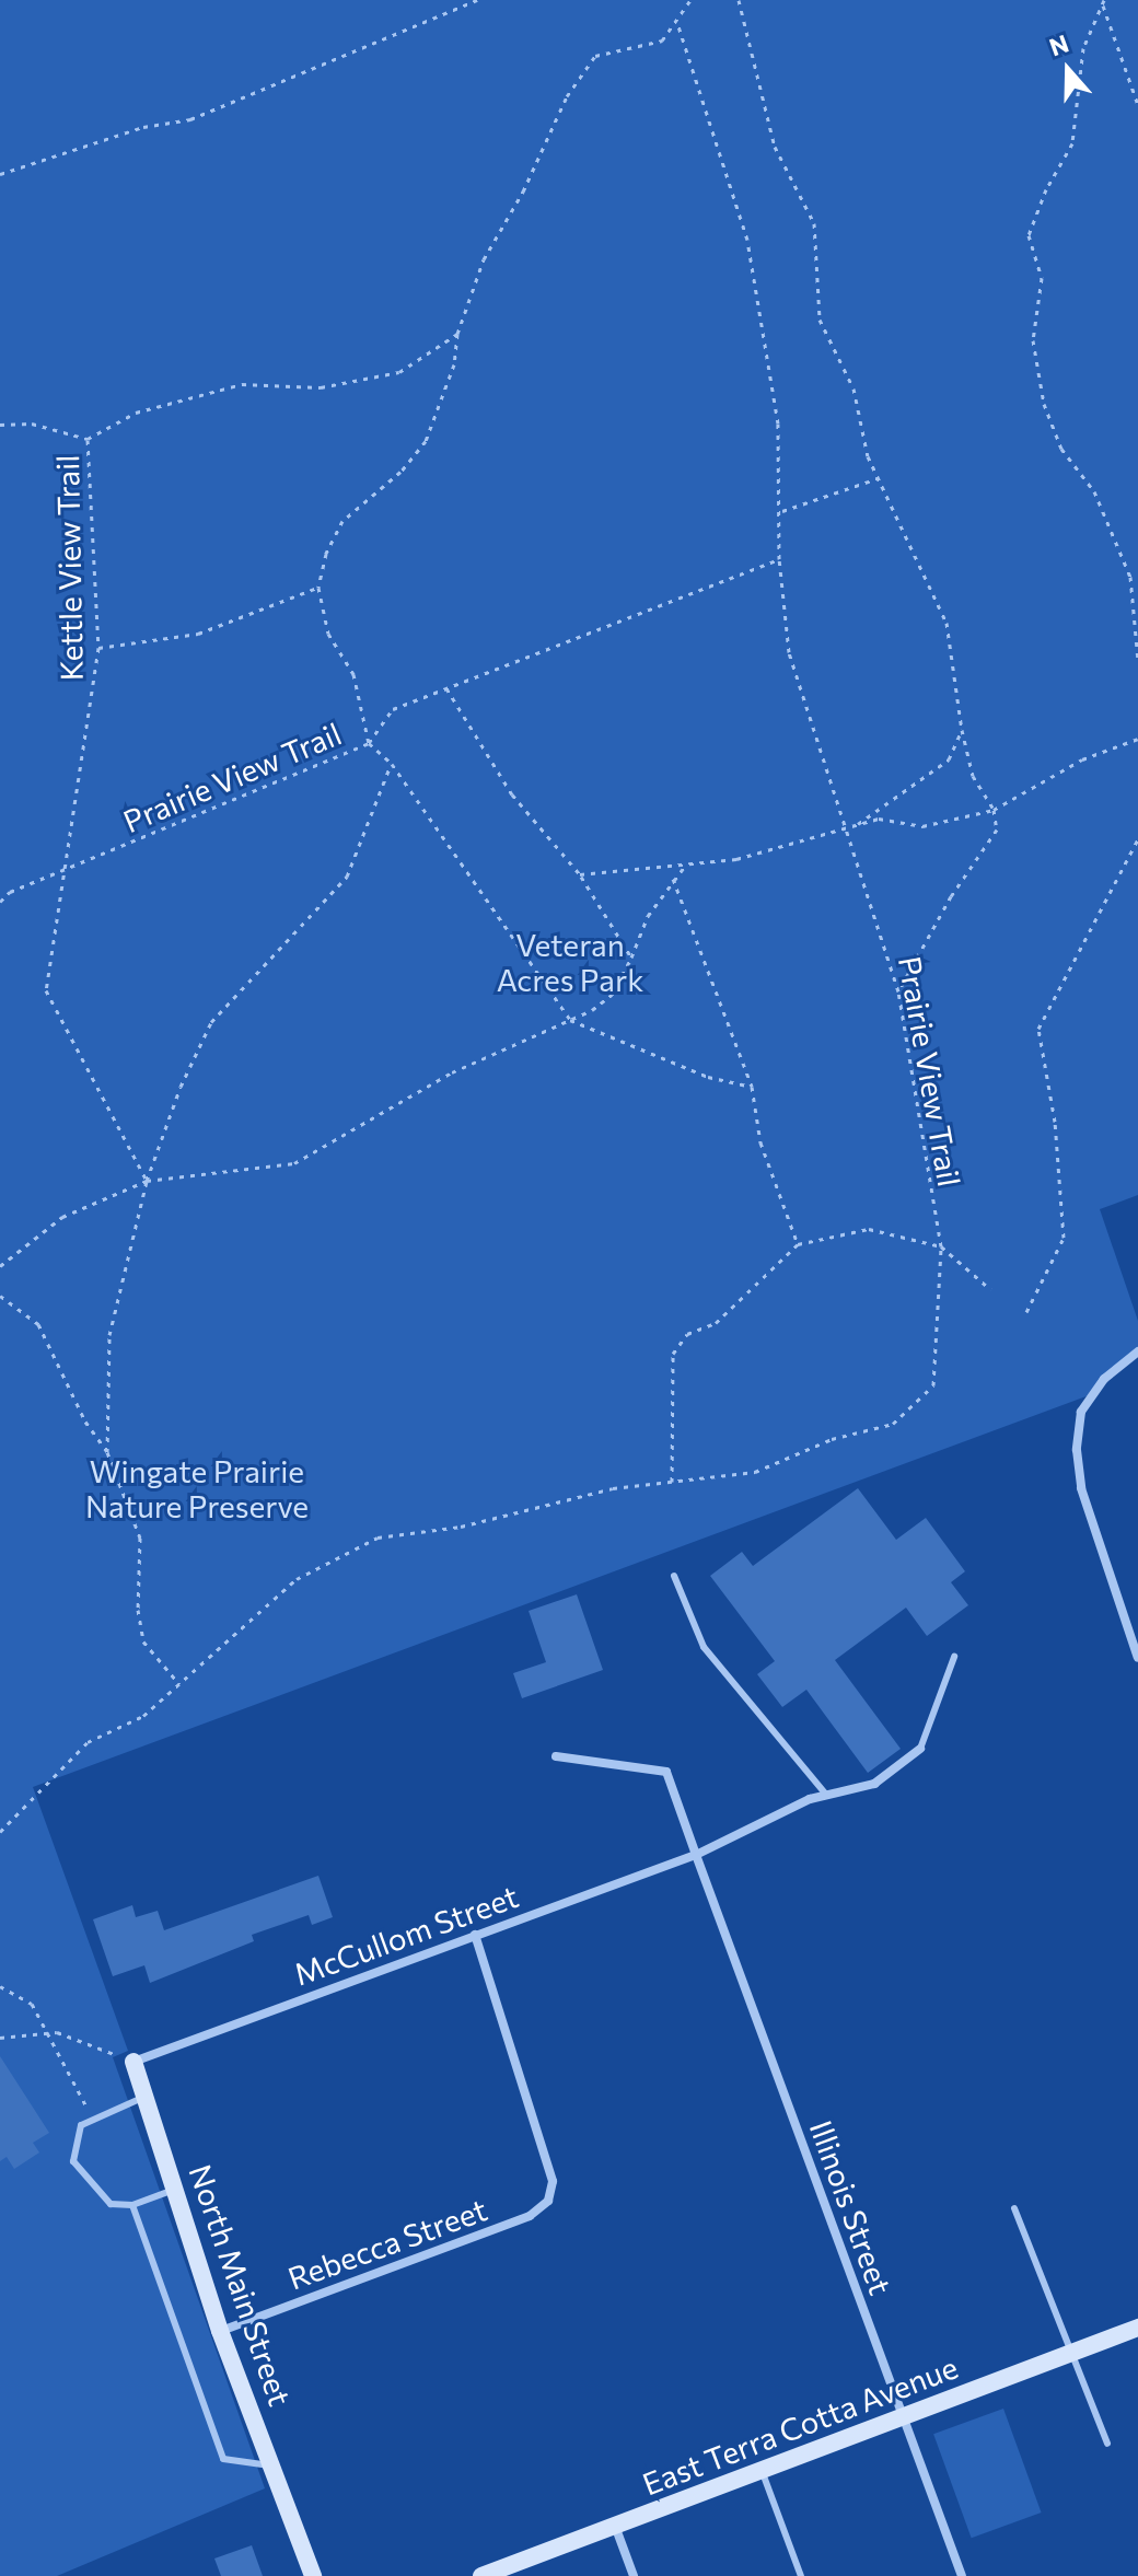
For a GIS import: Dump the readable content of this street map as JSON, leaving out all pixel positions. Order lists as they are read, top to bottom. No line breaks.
{"streets":{"main road":["North Main Street","East Terra Cotta Avenue"],"street":["McCullom Street","Illinois Street","Rebecca Street"],"path":["Kettle View Trail","Prairie View Trail"]},"crossings":[["Kettle View Trail","Prairie View Trail"],["McCullom Street","Illinois Street"],["McCullom Street","Rebecca Street"],["McCullom Street","North Main Street"],["Illinois Street","East Terra Cotta Avenue"],["Rebecca Street","North Main Street"]],"parks":["Veteran Acres Park","Wingate Prairie Nature Preserve"],"north":"top"}
